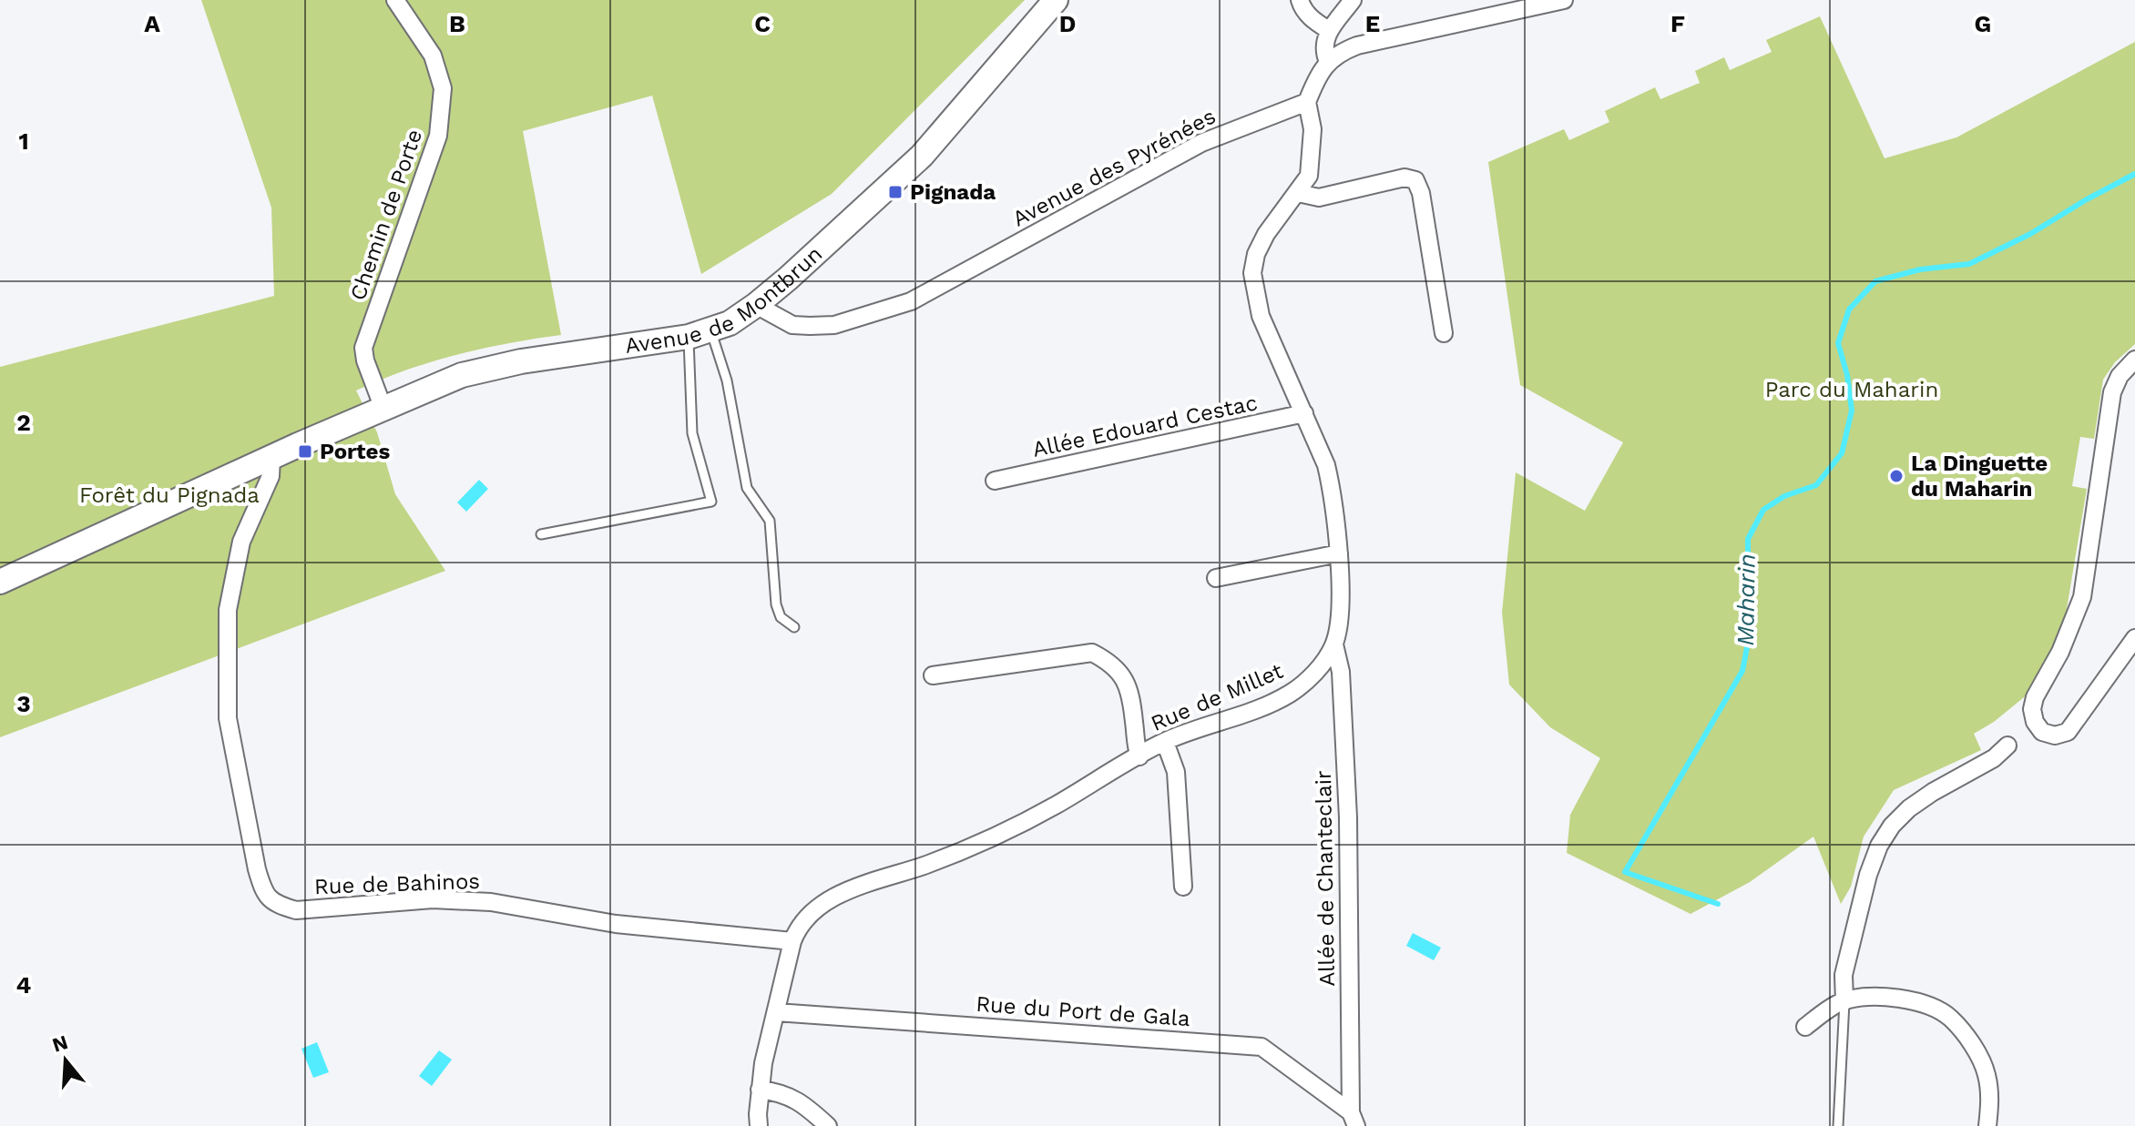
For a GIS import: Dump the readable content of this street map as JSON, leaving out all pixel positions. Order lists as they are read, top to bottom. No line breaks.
{"streets":{"street":["Avenue des Pyrénées","Chemin de Porte","Avenue de Montbrun","Allée Edouard Cestac","Rue de Millet","Allée de Chanteclair","Rue de Bahinos","Rue du Port de Gala"]},"crossings":[["Avenue des Pyrénées","Avenue de Montbrun"],["Avenue des Pyrénées","Rue de Millet"],["Chemin de Porte","Avenue de Montbrun"],["Avenue de Montbrun","Rue de Bahinos"],["Allée Edouard Cestac","Rue de Millet"],["Rue de Millet","Allée de Chanteclair"],["Rue de Millet","Rue de Bahinos"],["Allée de Chanteclair","Rue du Port de Gala"]],"water":["Maharin"],"parks":["Parc du Maharin","Forêt du Pignada"],"places":{"transit":["Pignada","Portes"],"other":["La Dinguette du Maharin"]},"north":"top","grid":{"columns":["A","B","C","D","E","F","G"],"rows":["1","2","3","4"]}}
